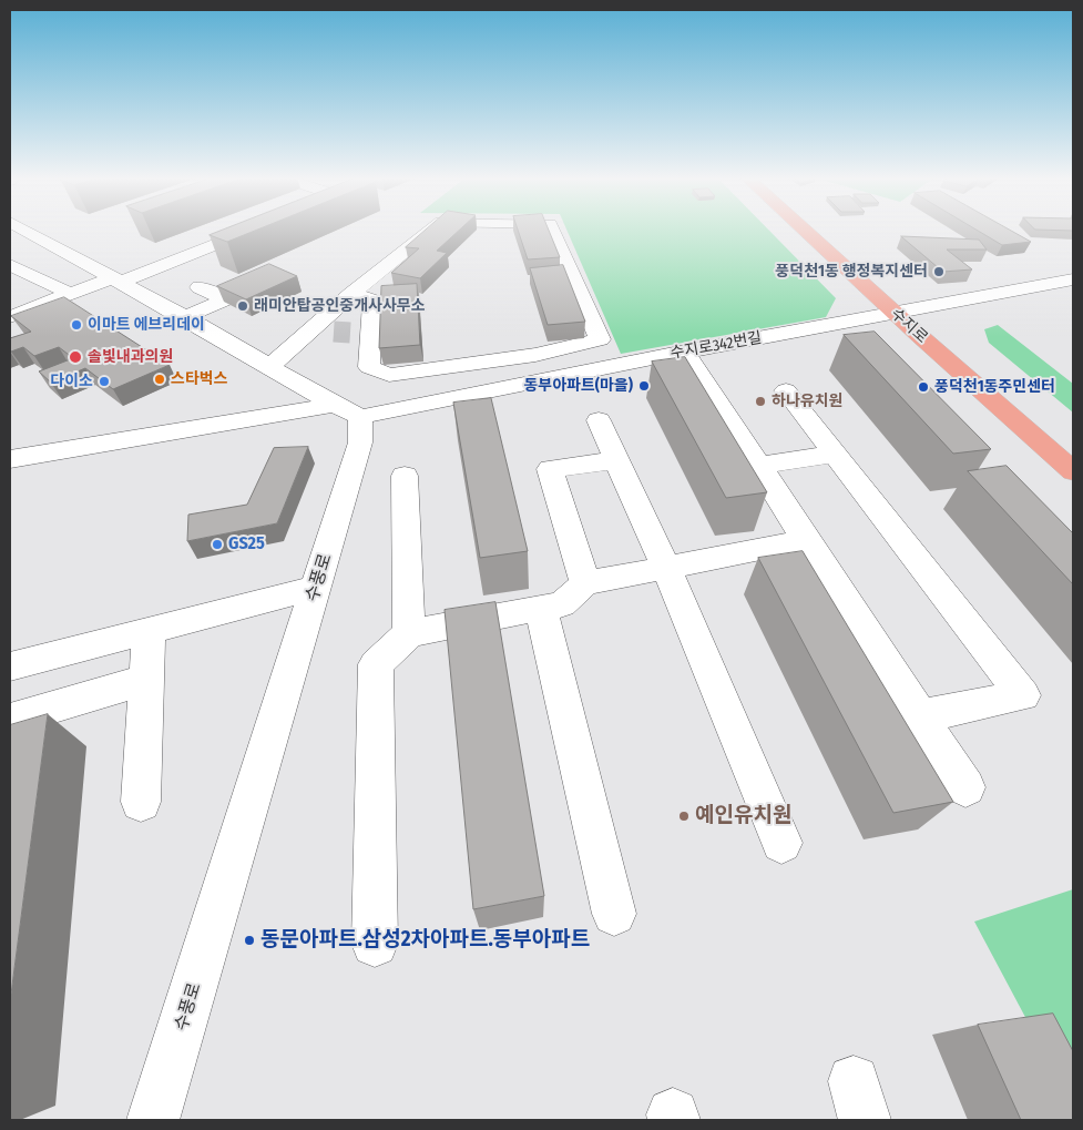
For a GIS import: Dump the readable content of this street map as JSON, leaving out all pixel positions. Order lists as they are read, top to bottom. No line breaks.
{"streets":{"main road":["수지로"],"street":["수지로342번길","수풍로"]},"crossings":[["수지로","수지로342번길"],["수지로342번길","수풍로"]],"places":["풍덕천1동 행정복지센터","래미안탑공인중개사사무소","이마트 에브리데이","솔빛내과의원","스타벅스","다이소","동부아파트(마을)","풍덕천1동주민센터","하나유치원","GS25","예인유치원","동문아파트.삼성2차아파트.동부아파트"]}
